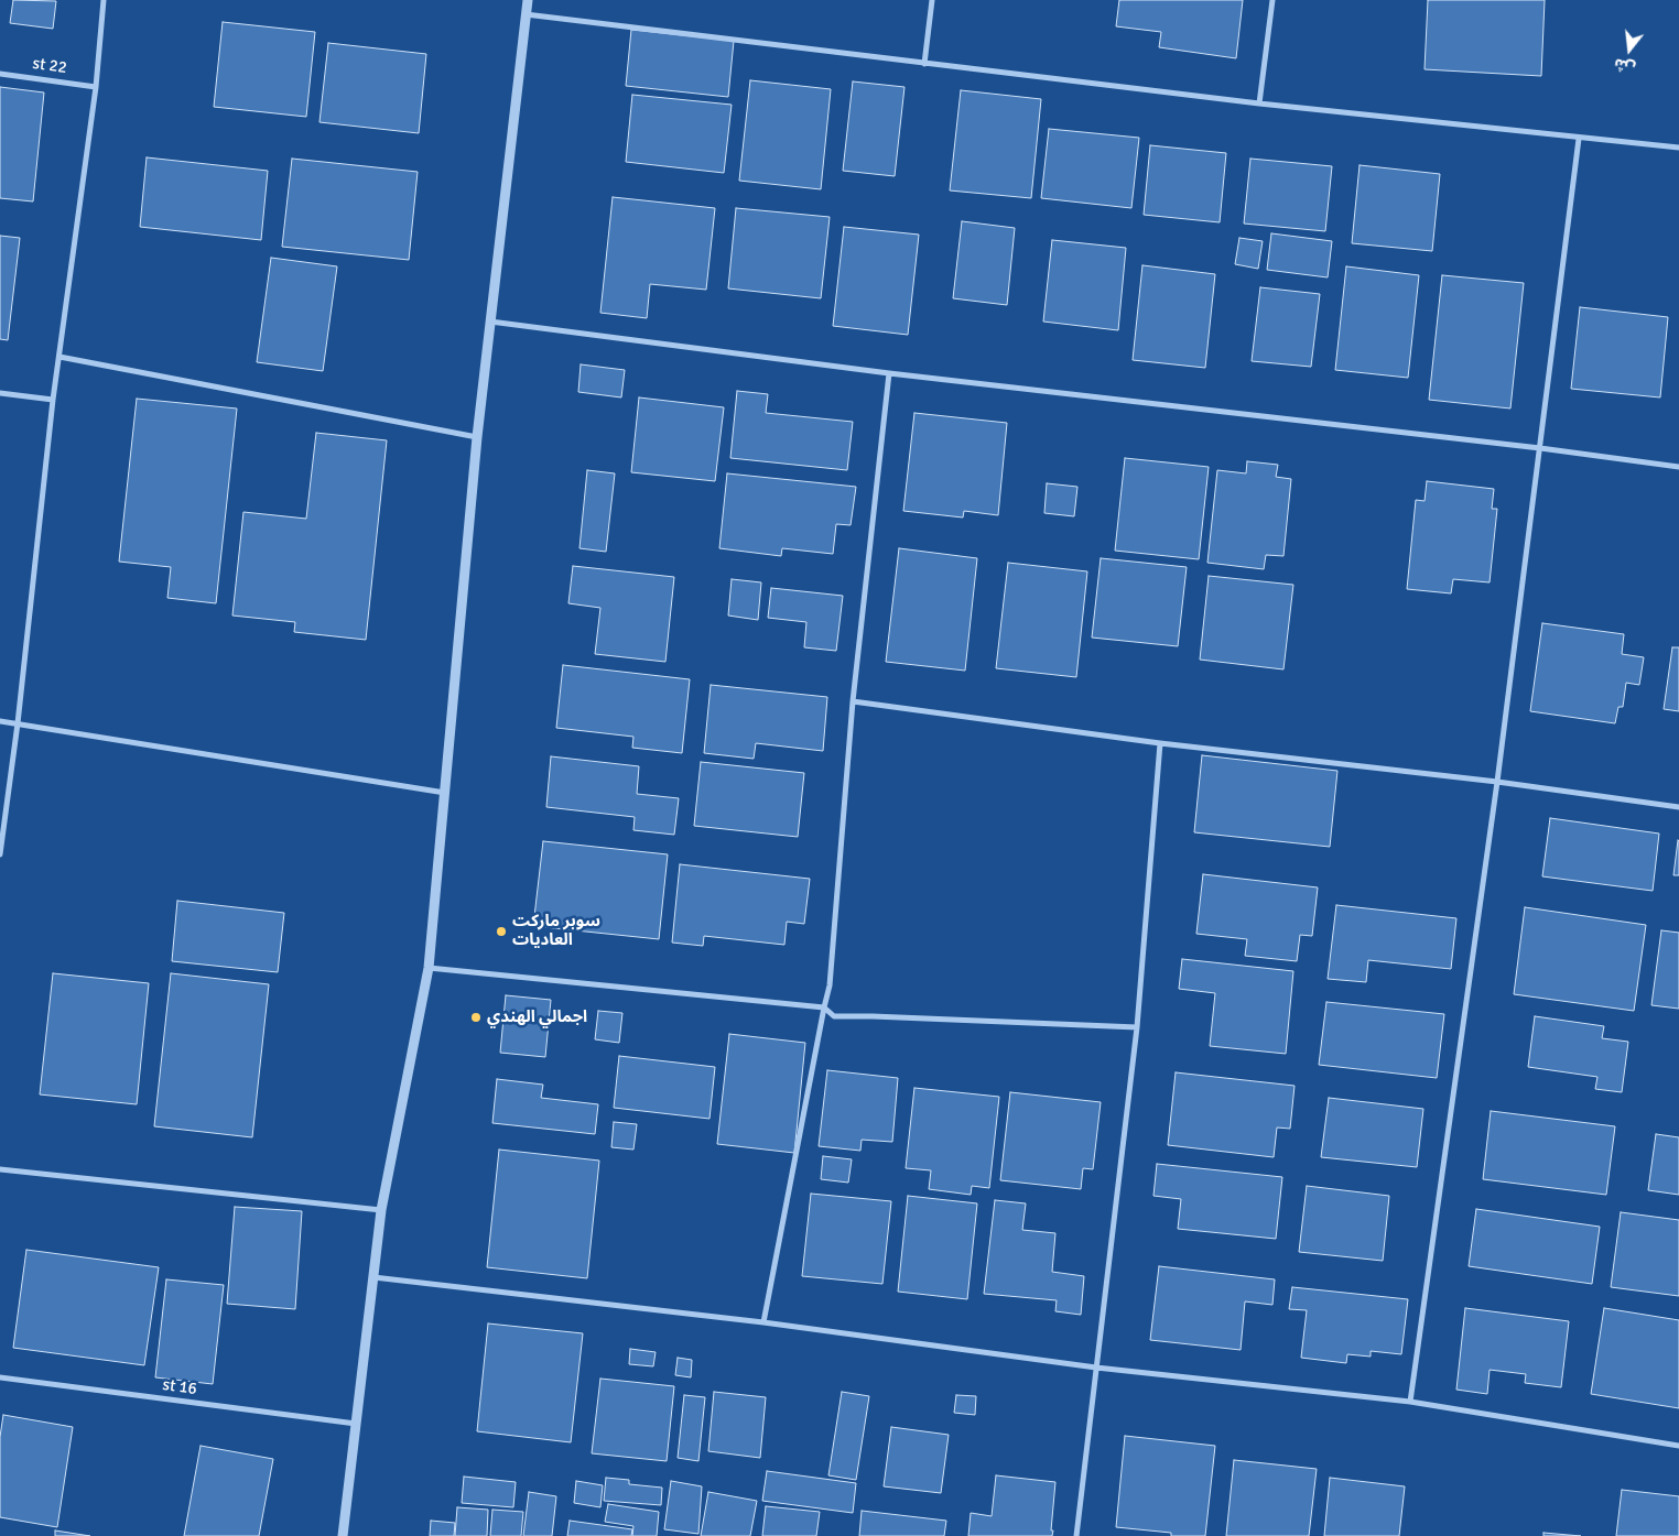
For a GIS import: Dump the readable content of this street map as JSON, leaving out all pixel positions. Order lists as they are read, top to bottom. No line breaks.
{"streets":{"street":["st 22","st 16"]},"places":["سوبر ماركت العاديات","اجمالي الهندي"],"north":"bottom"}
